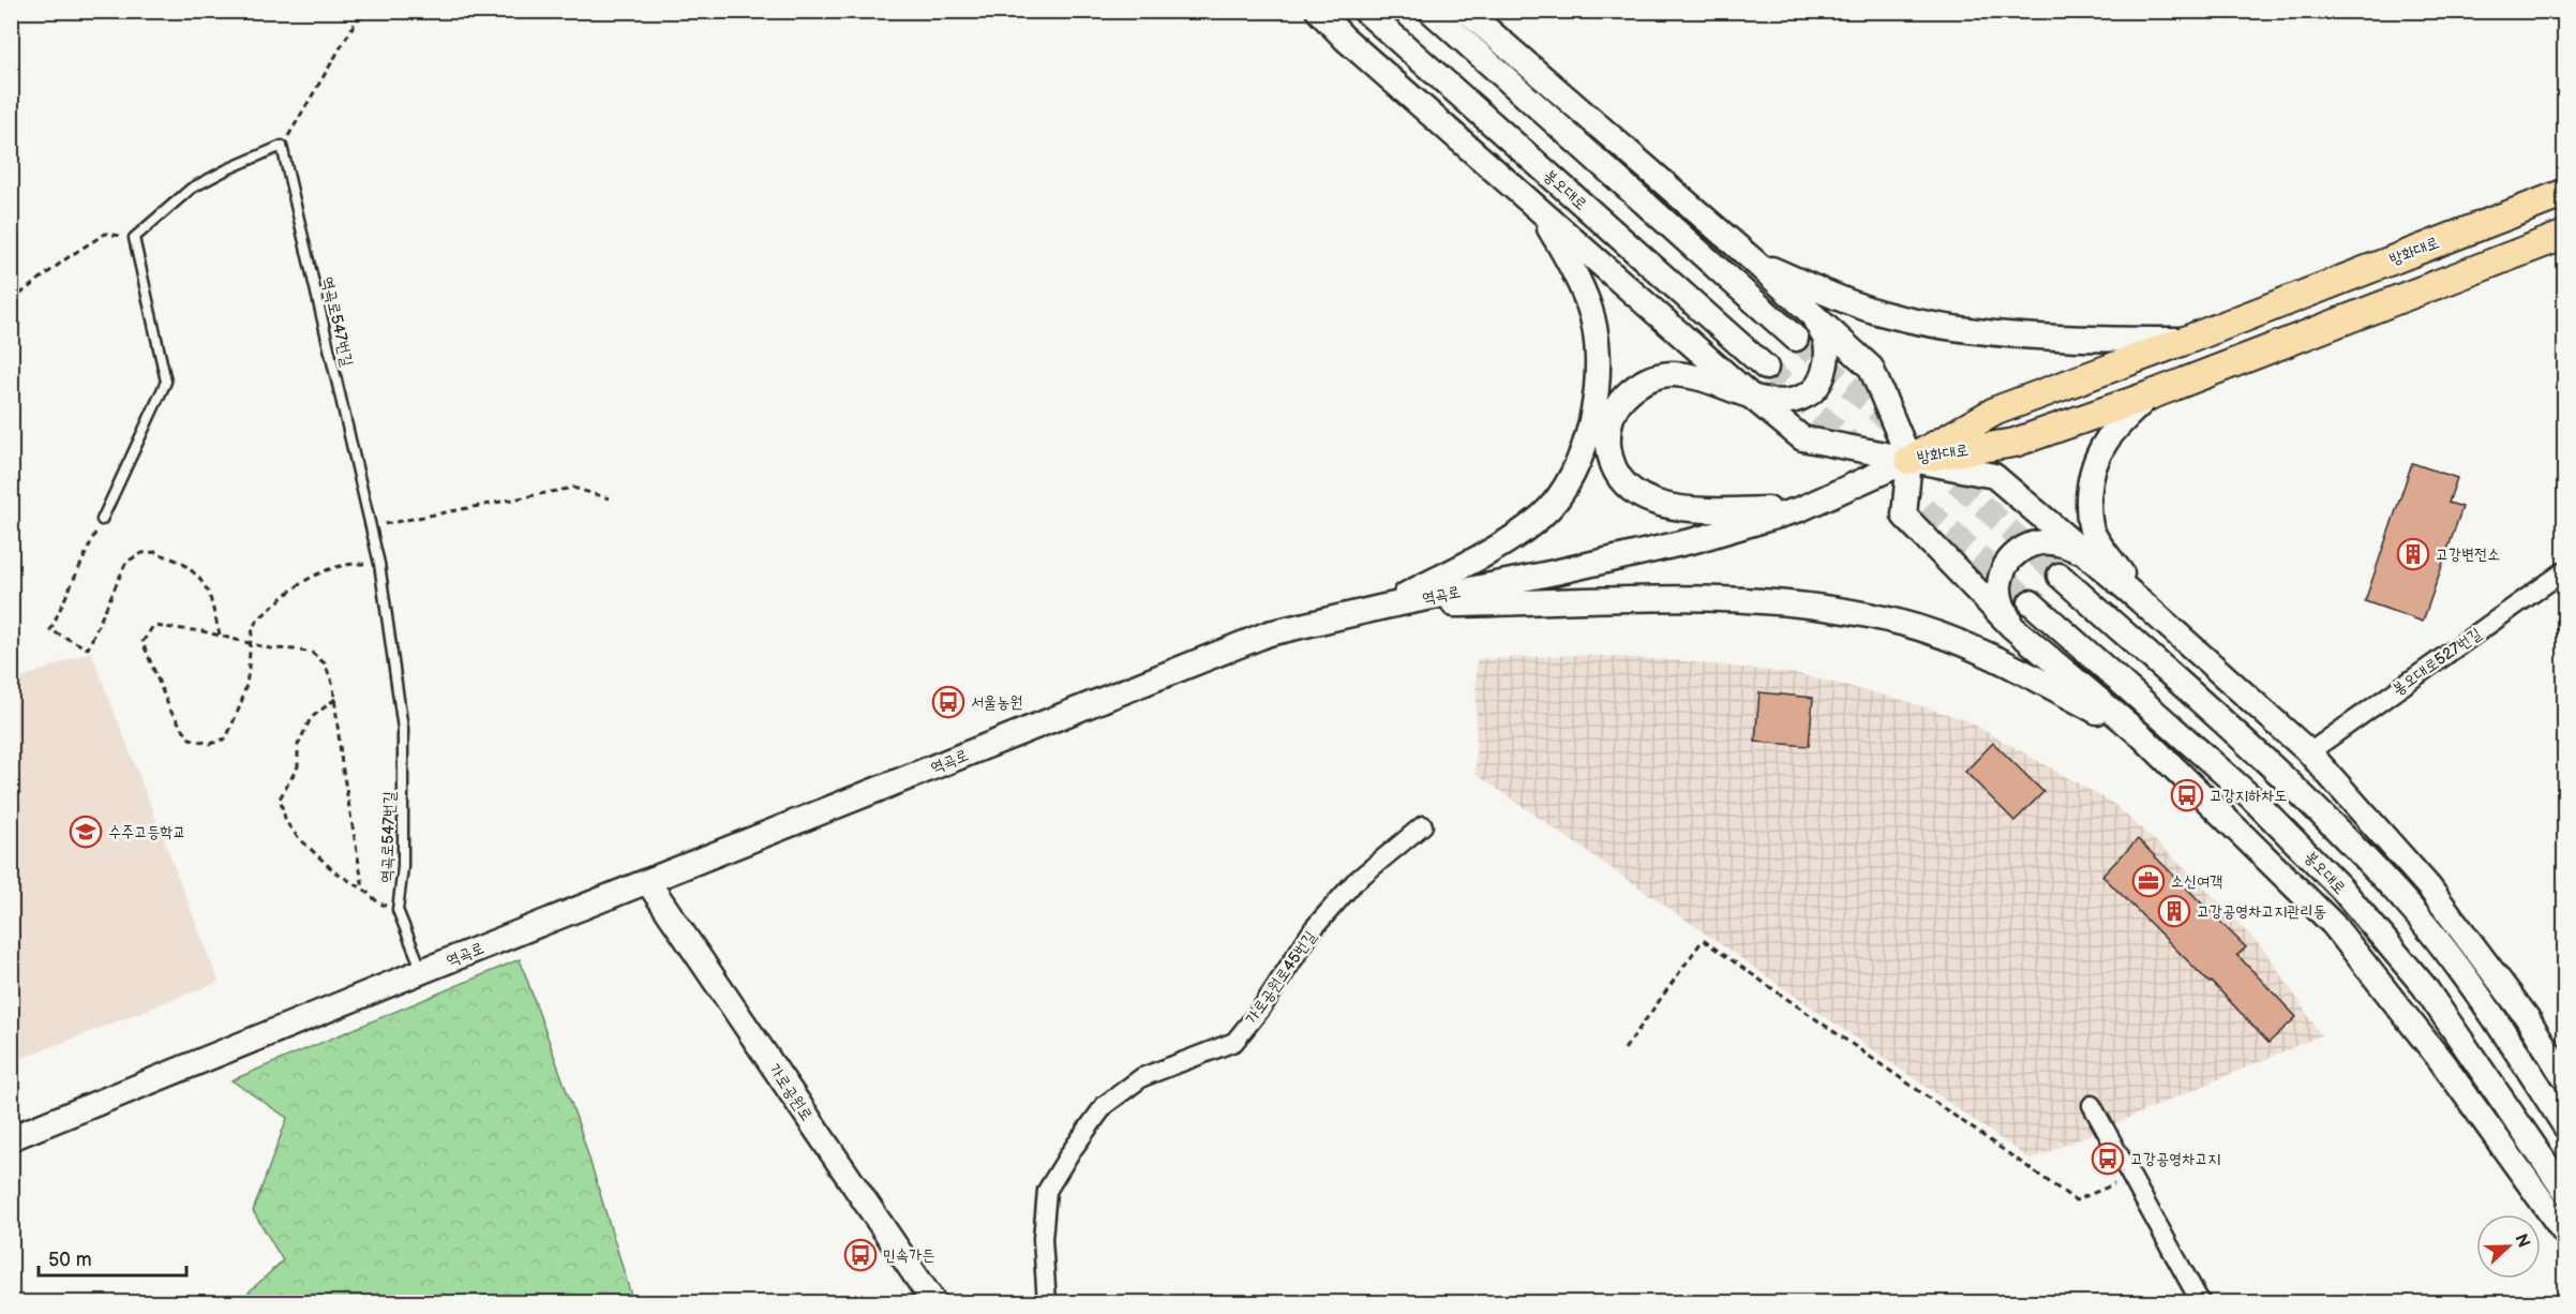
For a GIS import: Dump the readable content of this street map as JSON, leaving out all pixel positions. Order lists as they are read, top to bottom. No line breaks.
{"streets":{"main road":["방화대로"],"street":["봉오대로","역곡로","봉오대로527번길","가로공원로45번길","가로공원로"],"lane":["역곡로547번길"]},"crossings":[["방화대로","역곡로"],["역곡로547번길","역곡로"],["역곡로","가로공원로"]],"places":{"building":["고강변전소","고강공영차고지관리동"],"bus stop":["서울농원","고강지하차도","고강공영차고지","민속가든"],"school or university":["수주고등학교"],"office":["소신여객"]},"scale_bar":"50 m","north":"right"}
